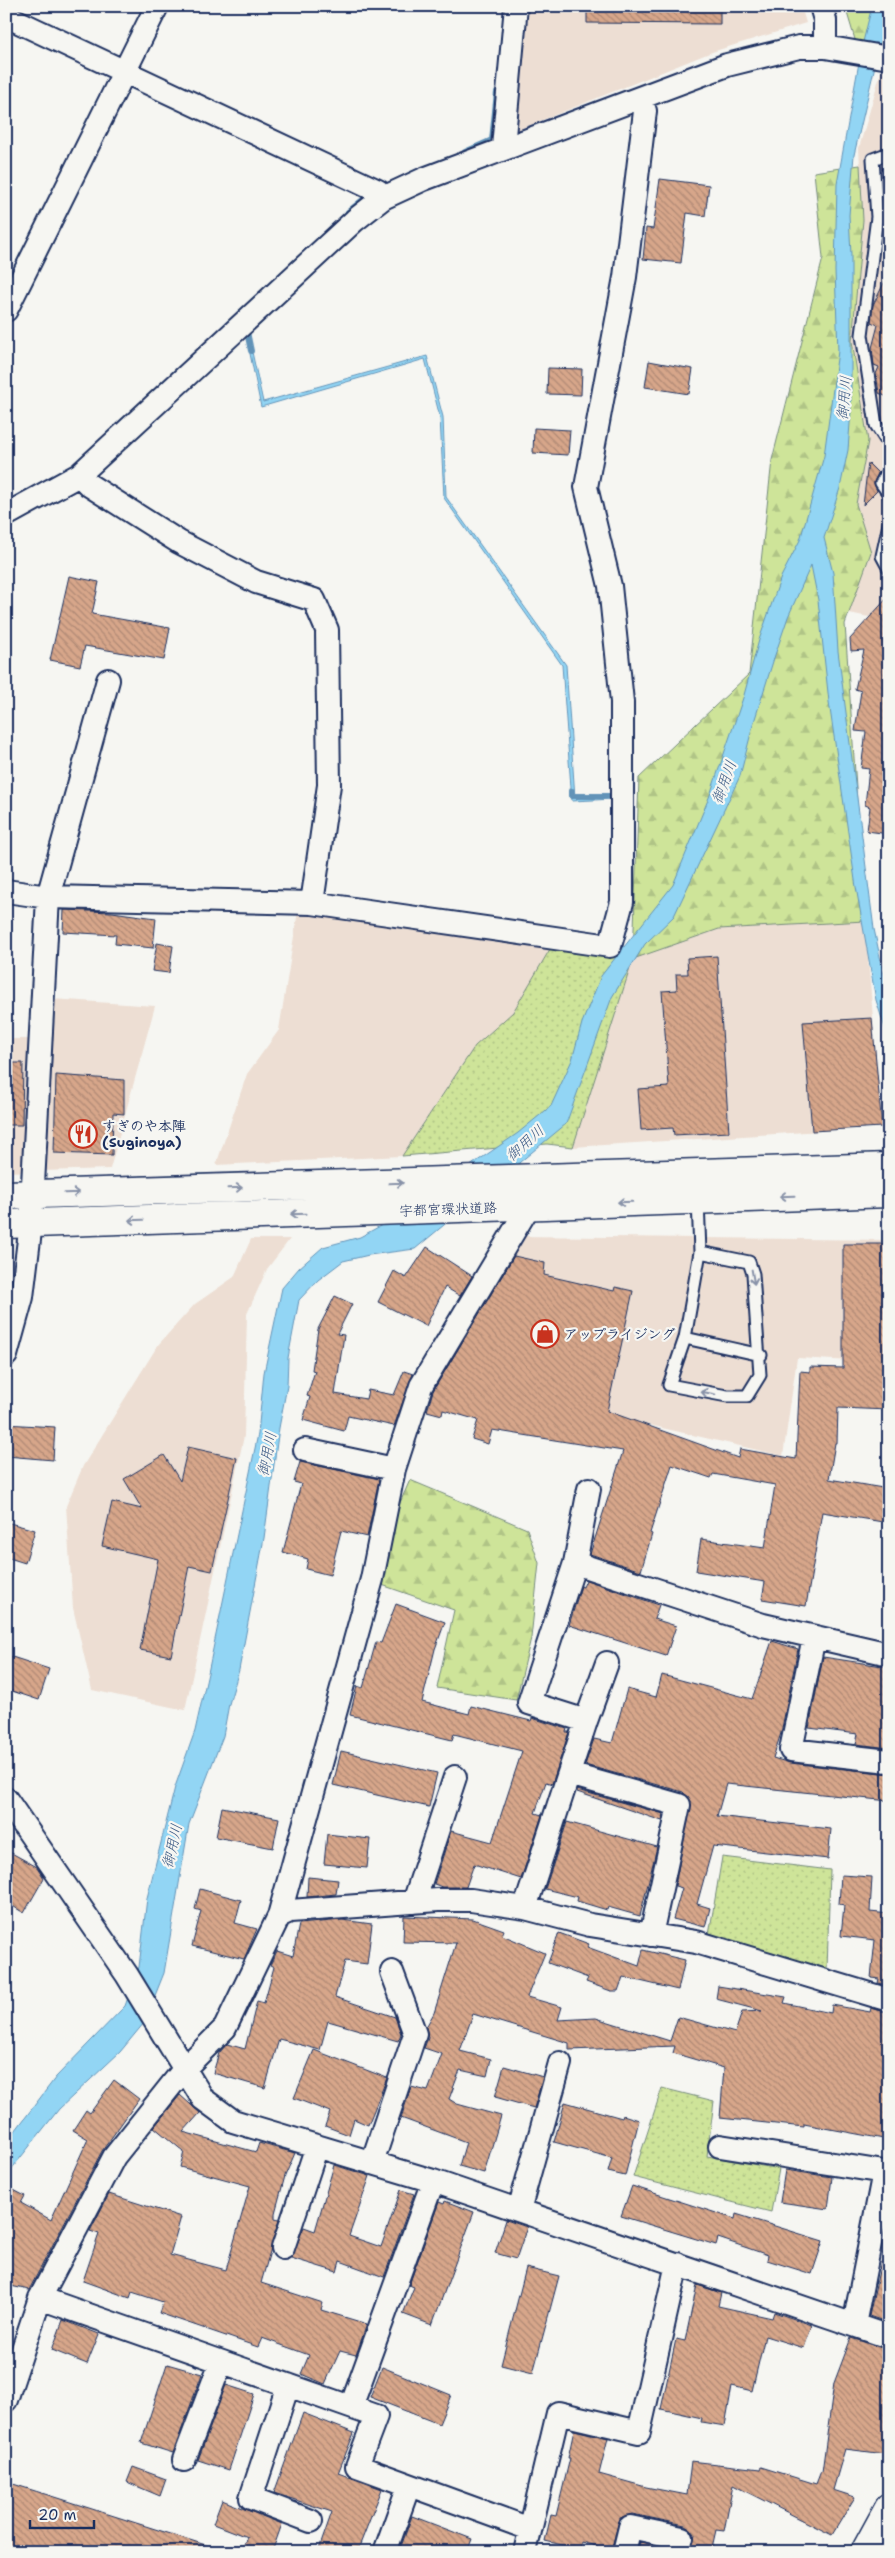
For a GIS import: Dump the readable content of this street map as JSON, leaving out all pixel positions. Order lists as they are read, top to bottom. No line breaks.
{"streets":{"main road":["宇都宮環状道路"]},"water":["御用川"],"places":{"restaurant":["すぎのや本陣 (Suginoya)"],"shop":["アップライジング"]},"scale_bar":"20 m"}
